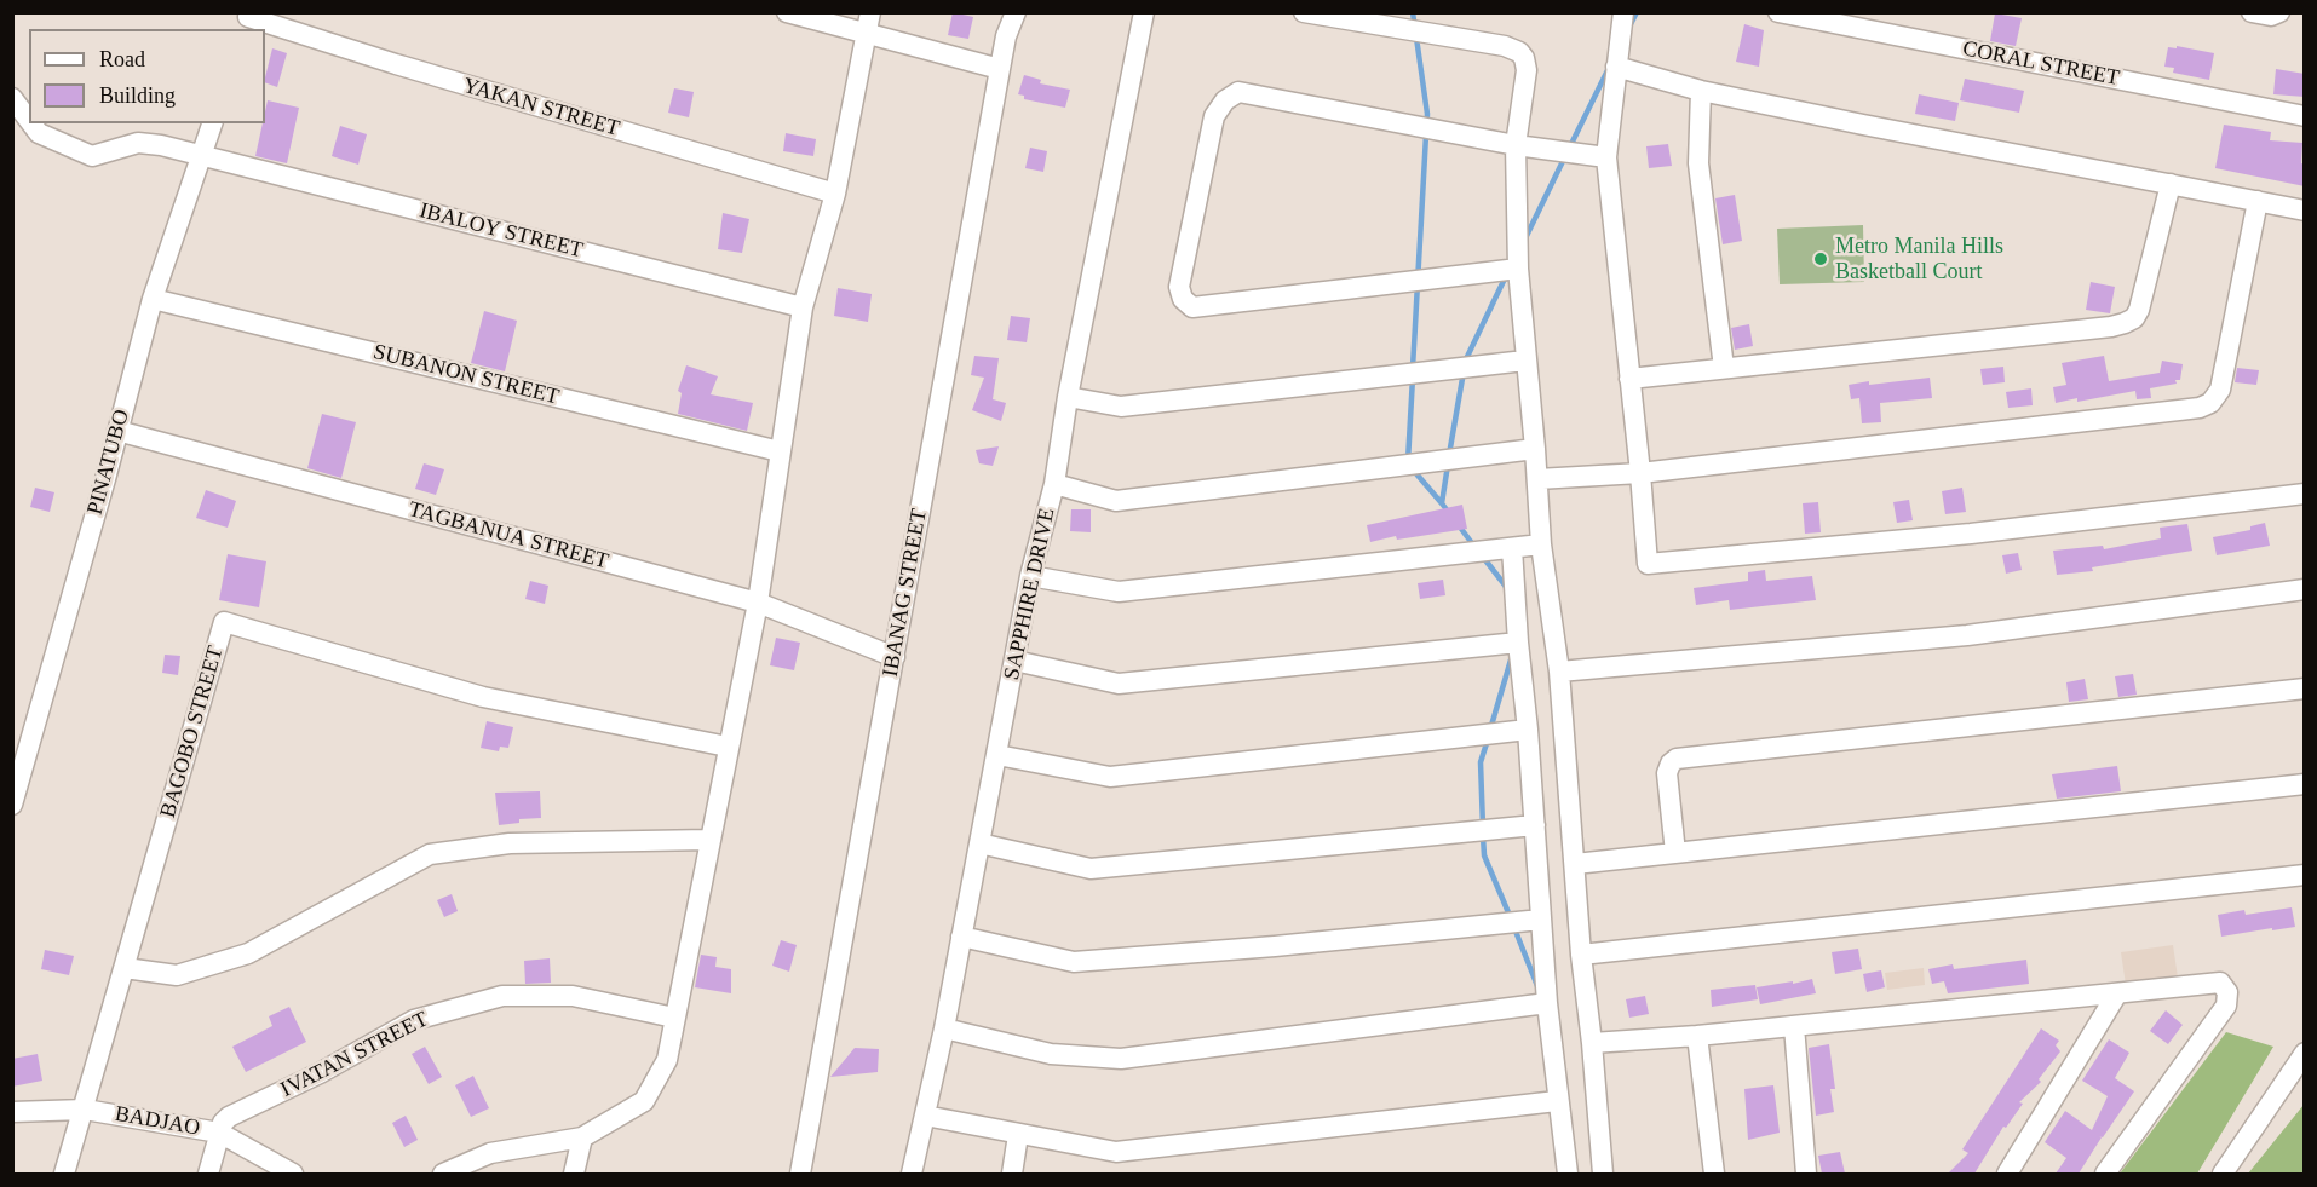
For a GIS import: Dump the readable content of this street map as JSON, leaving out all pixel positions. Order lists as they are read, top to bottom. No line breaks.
{"streets":{"street":["CORAL STREET","YAKAN STREET","IBALOY STREET","SUBANON STREET","PINATUBO","TAGBANUA STREET","IBANAG STREET","SAPPHIRE DRIVE","BAGOBO STREET","IVATAN STREET","BADJAO"]},"crossings":[["IBALOY STREET","PINATUBO"],["SUBANON STREET","PINATUBO"],["PINATUBO","TAGBANUA STREET"],["TAGBANUA STREET","IBANAG STREET"],["BAGOBO STREET","BADJAO"],["IVATAN STREET","BADJAO"]],"places":["Metro Manila Hills Basketball Court"],"legend":["Road","Building"]}
